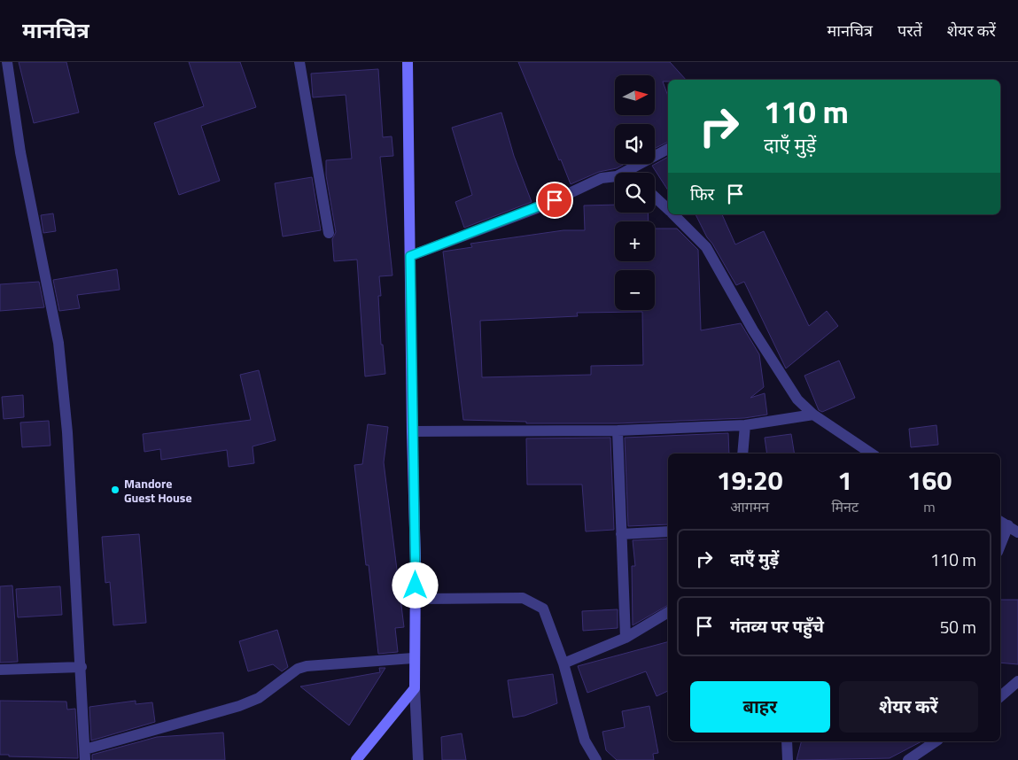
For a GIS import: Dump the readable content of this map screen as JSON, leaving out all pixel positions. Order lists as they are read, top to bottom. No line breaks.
{"places":["Mandore Guest House"],"north":"right","page":{"header":"मानचित्र","nav":["मानचित्र","परतें","शेयर करें"],"map_buttons":["+","−"],"turn":["110 m","दाएँ मुड़ें"],"then":"फिर","eta":["19:20","आगमन","1","मिनट","160","m"],"list":[{"name":"दाएँ मुड़ें","value":"110 m"},{"name":"गंतव्य पर पहुँचे","value":"50 m"}],"buttons":["बाहर","शेयर करें"]}}
